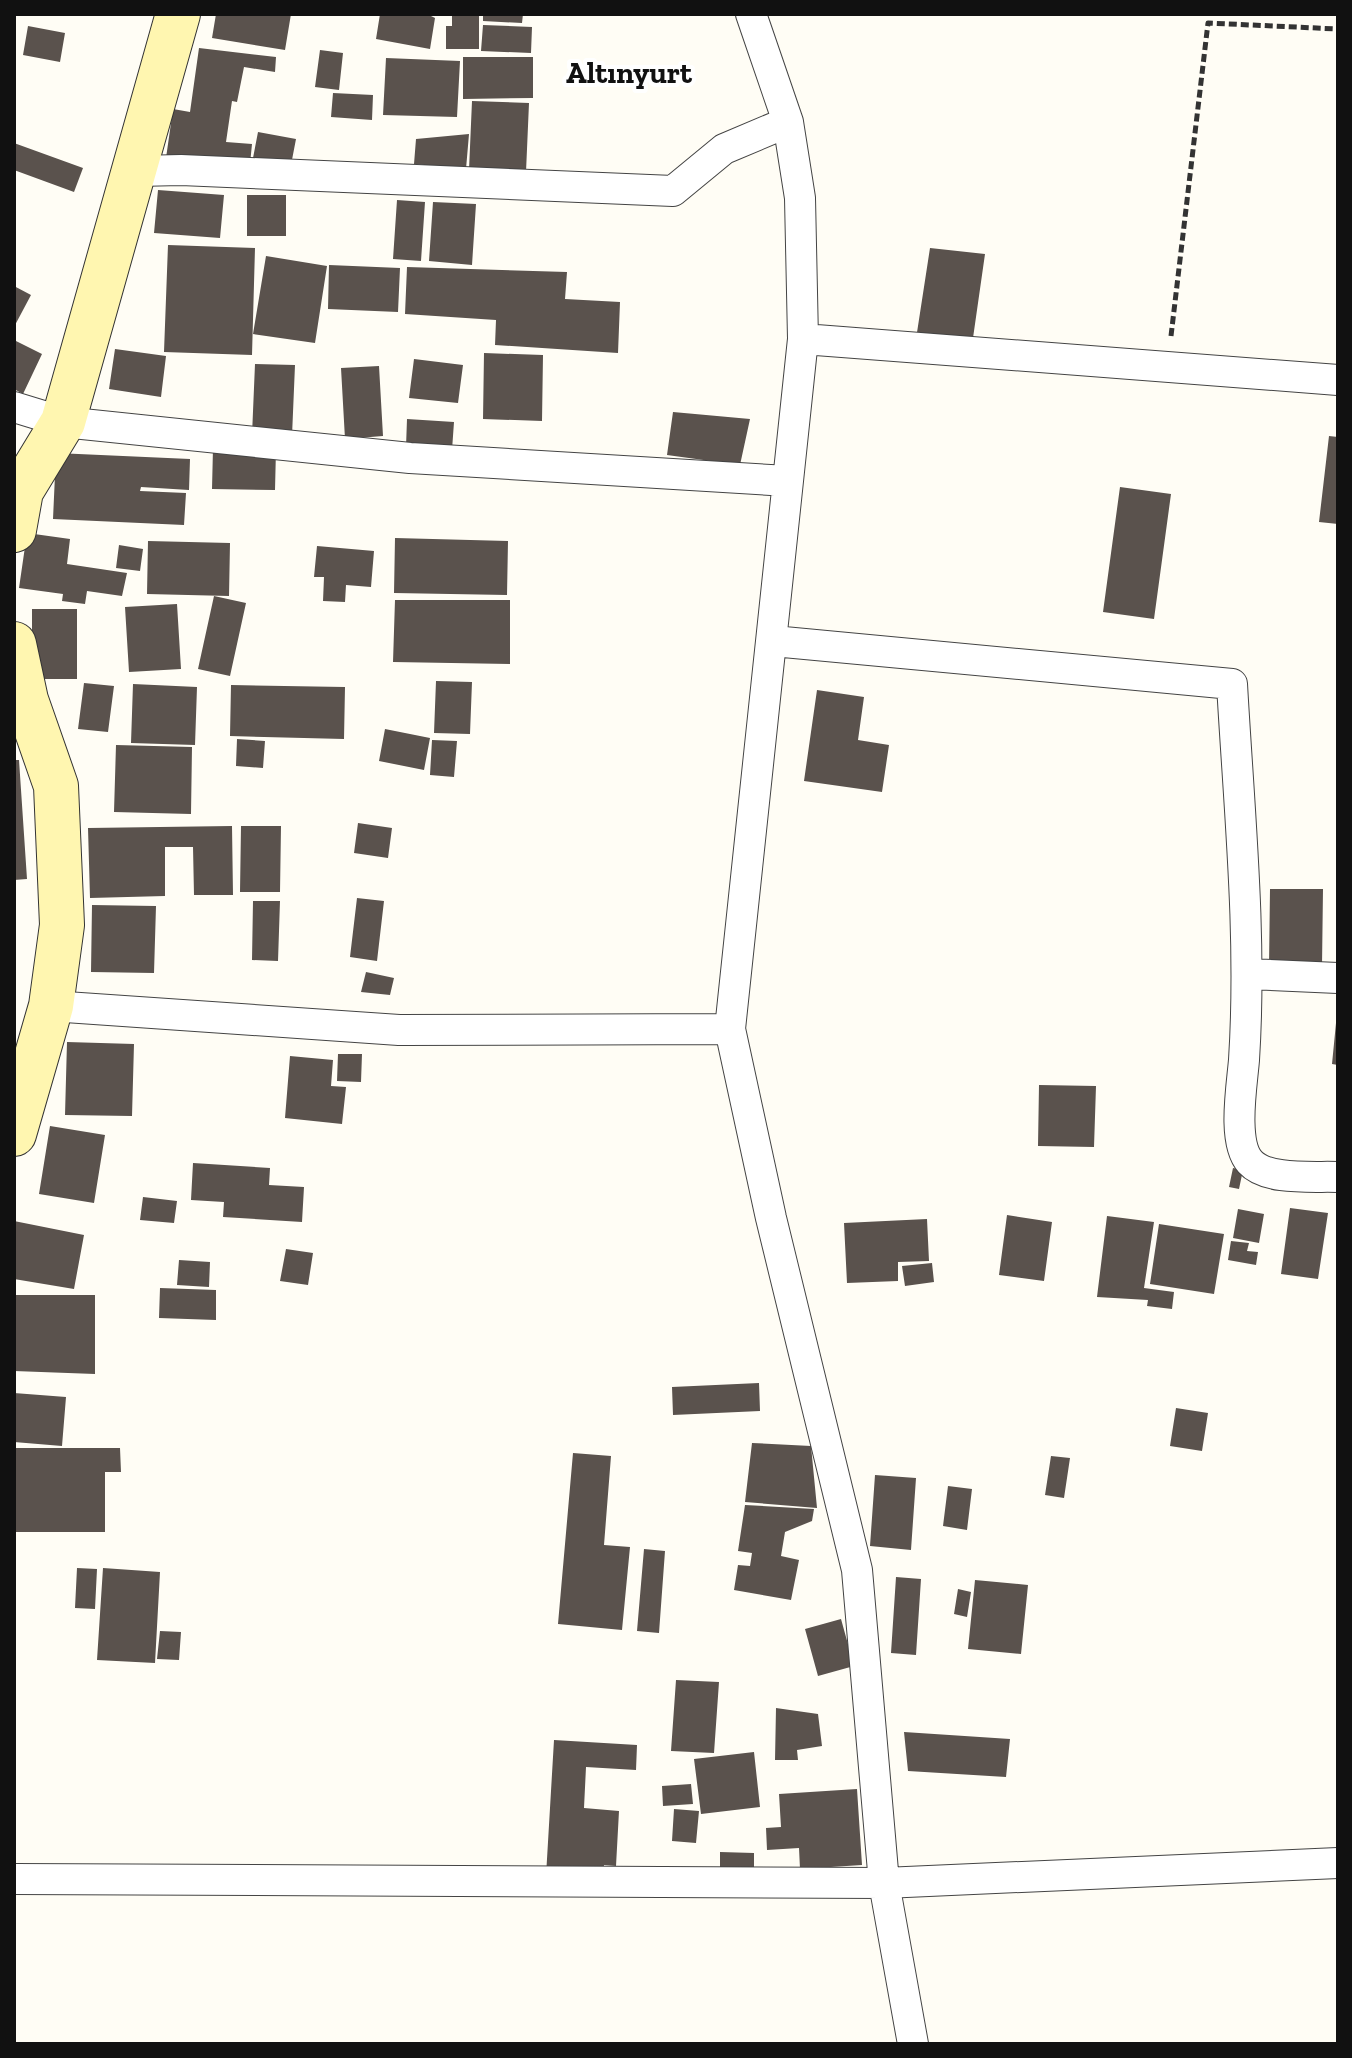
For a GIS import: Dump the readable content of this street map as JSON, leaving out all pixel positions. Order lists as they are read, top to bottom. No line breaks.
{"districts":["Altınyurt"]}
